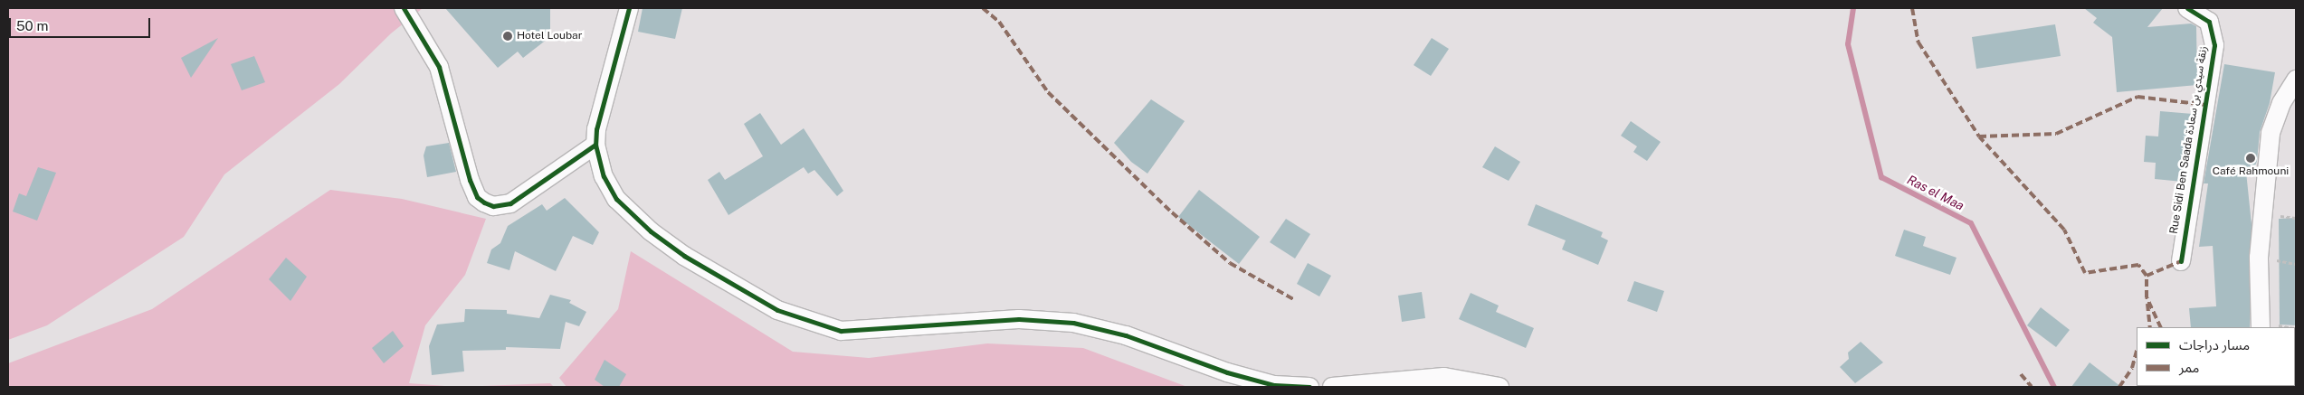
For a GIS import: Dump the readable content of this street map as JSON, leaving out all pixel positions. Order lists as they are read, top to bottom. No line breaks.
{"streets":{"street":["Rue Sidi Ben Saada زنقة سيدي بن سعادة"]},"water":["Ras el Maa"],"places":["Hotel Loubar","Café Rahmouni"],"legend":["مسار دراجات","ممر"],"scale_bar":"50 m"}
